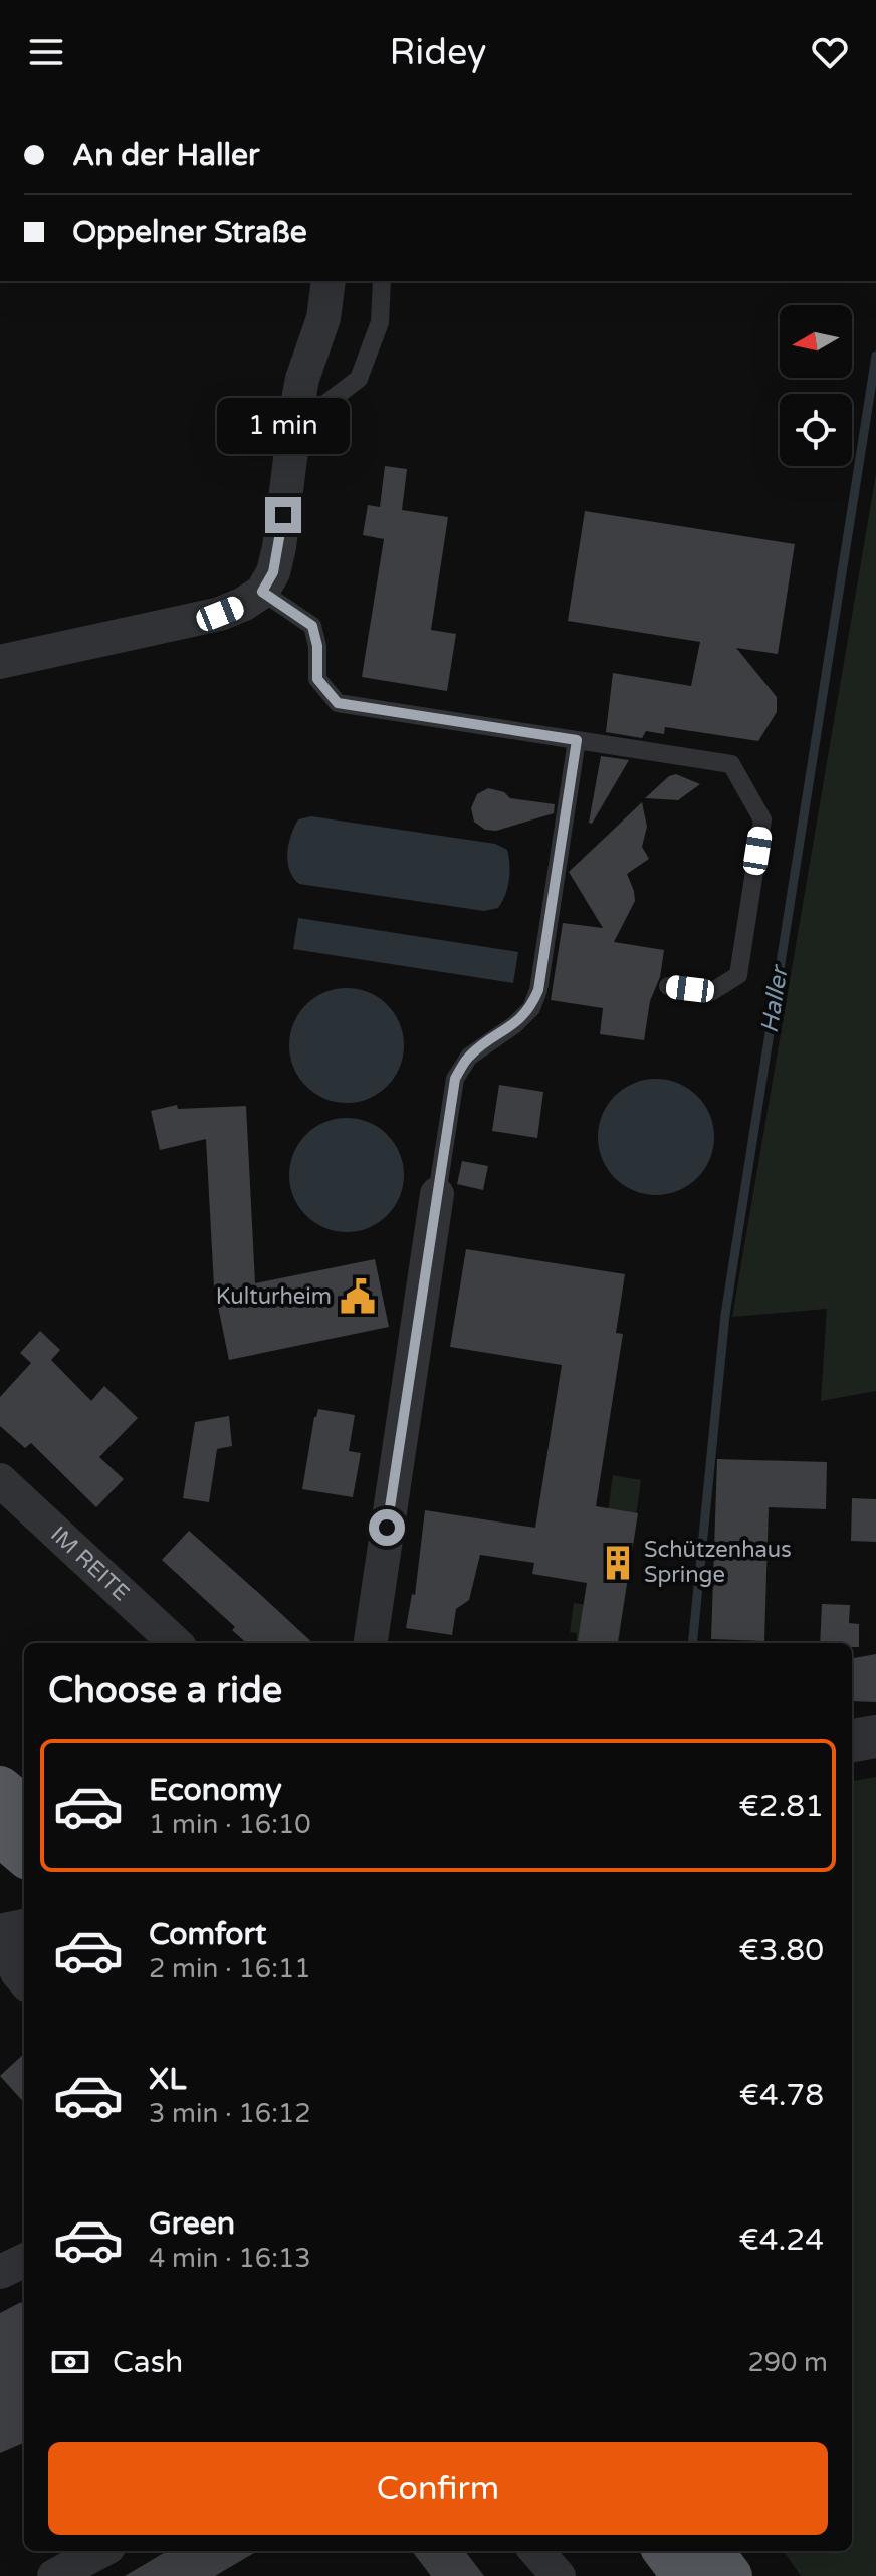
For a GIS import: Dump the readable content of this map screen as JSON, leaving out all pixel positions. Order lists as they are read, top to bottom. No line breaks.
{"streets":{"street":["IM REITE"]},"water":["Haller"],"places":{"public building":["Kulturheim"],"building":["Schützenhaus Springe"]},"north":"left","page":{"header":"Ridey","banner":["An der Haller","Oppelner Straße"],"bubble":"1 min","heading":"Choose a ride","list":[{"name":"Economy","note":"1 min · 16:10","value":"€2.81"},{"name":"Comfort","note":"2 min · 16:11","value":"€3.80"},{"name":"XL","note":"3 min · 16:12","value":"€4.78"},{"name":"Green","note":"4 min · 16:13","value":"€4.24"}],"pay":["Cash","290 m"],"buttons":"Confirm"}}
